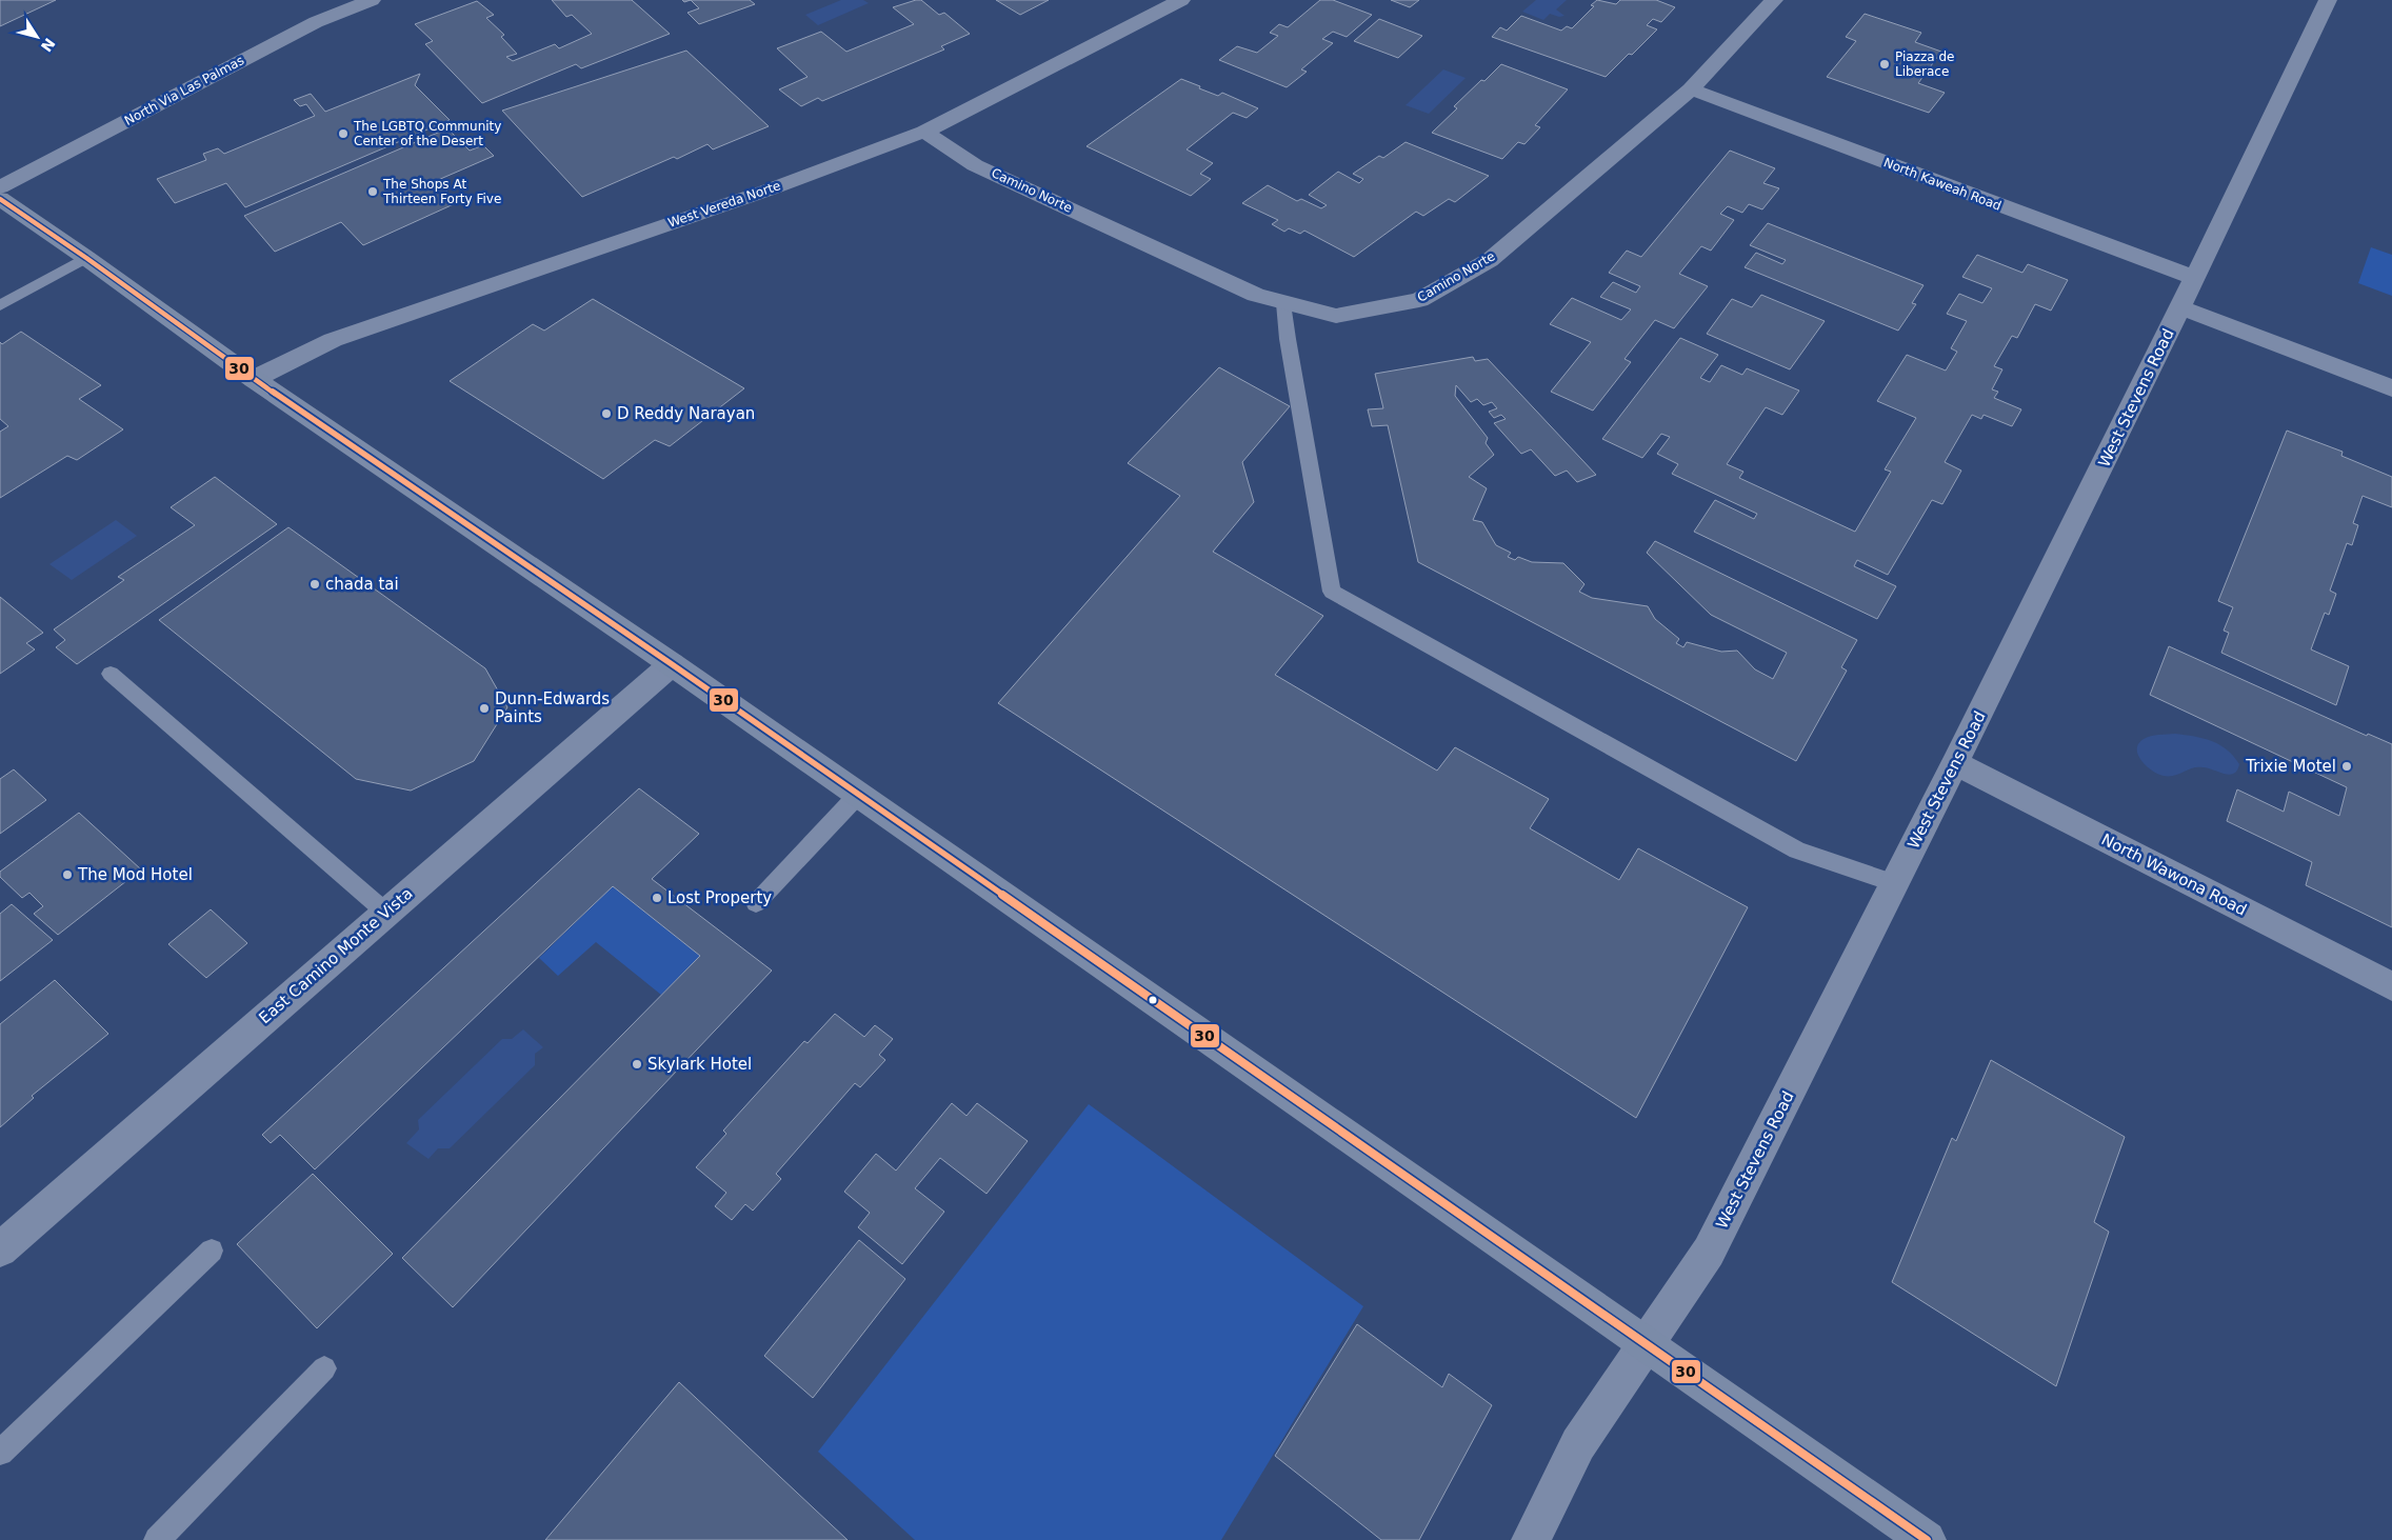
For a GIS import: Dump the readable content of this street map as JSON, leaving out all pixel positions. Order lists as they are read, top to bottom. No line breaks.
{"streets":{"street":["North Via Las Palmas","North Kaweah Road","Camino Norte","West Vereda Norte","West Stevens Road","North Wawona Road","East Camino Monte Vista"]},"crossings":[["North Kaweah Road","Camino Norte"],["North Kaweah Road","West Stevens Road"],["Camino Norte","West Vereda Norte"],["West Stevens Road","North Wawona Road"]],"places":["Piazza de Liberace","The LGBTQ Community Center of the Desert","The Shops At Thirteen Forty Five","D Reddy Narayan","chada tai","Dunn-Edwards Paints","Trixie Motel","The Mod Hotel","Lost Property","Skylark Hotel"],"lines":["transit line 30"],"north":"bottom right"}
